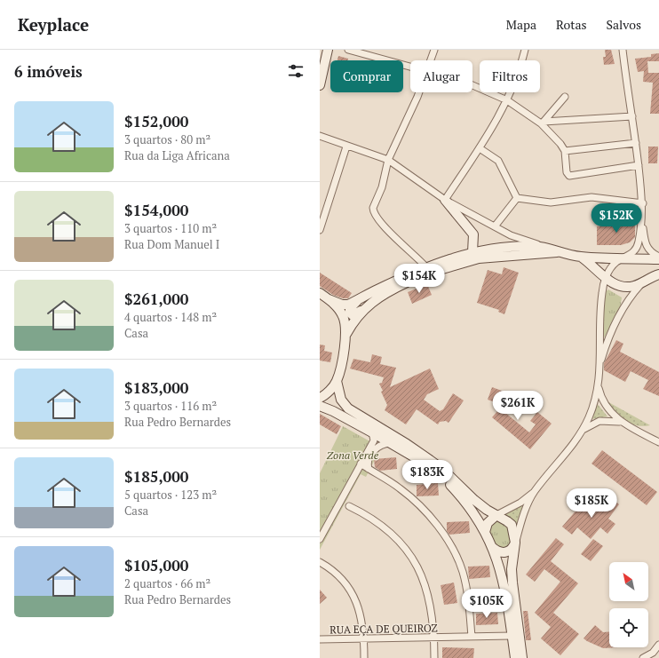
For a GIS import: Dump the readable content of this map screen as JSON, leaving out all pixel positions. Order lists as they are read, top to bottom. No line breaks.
{"streets":{"street":["RUA EÇA DE QUEIROZ"]},"parks":["Zona Verde"],"north":"top left","page":{"header":"Keyplace","nav":["Mapa","Rotas","Salvos"],"heading":"6 imóveis","chip":["Comprar","Alugar","Filtros"],"list":[{"name":"$152,000","note":"3 quartos · 80 m² · Rua da Liga Africana"},{"name":"$154,000","note":"3 quartos · 110 m² · Rua Dom Manuel I"},{"name":"$261,000","note":"4 quartos · 148 m² · Casa"},{"name":"$183,000","note":"3 quartos · 116 m² · Rua Pedro Bernardes"},{"name":"$185,000","note":"5 quartos · 123 m² · Casa"},{"name":"$105,000","note":"2 quartos · 66 m² · Rua Pedro Bernardes"}],"price":["$152K","$154K","$261K","$183K","$185K","$105K"]}}
